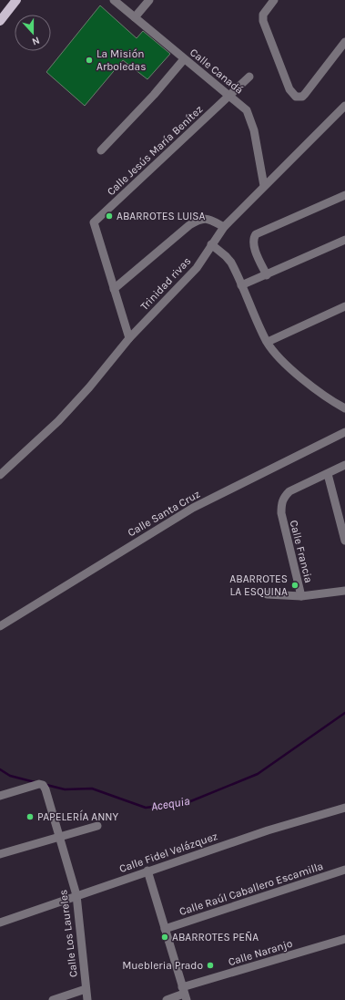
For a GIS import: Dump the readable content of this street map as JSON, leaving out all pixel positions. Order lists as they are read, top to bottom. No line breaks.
{"streets":{"street":["Calle Canadá","Calle Jesús María Benítez","Trinidad rivas","Calle Santa Cruz","Calle Francia","Calle Fidel Velázquez","Calle Raúl Caballero Escamilla","Calle Los Laureles","Calle Naranjo"]},"crossings":[["Calle Canadá","Calle Jesús María Benítez"],["Calle Canadá","Trinidad rivas"],["Calle Fidel Velázquez","Calle Los Laureles"]],"water":["Acequia"],"places":["La Misión Arboledas","ABARROTES LUISA","ABARROTES LA ESQUINA","PAPELERÍA ANNY","ABARROTES PEÑA","Muebleria Prado"],"north":"bottom"}
